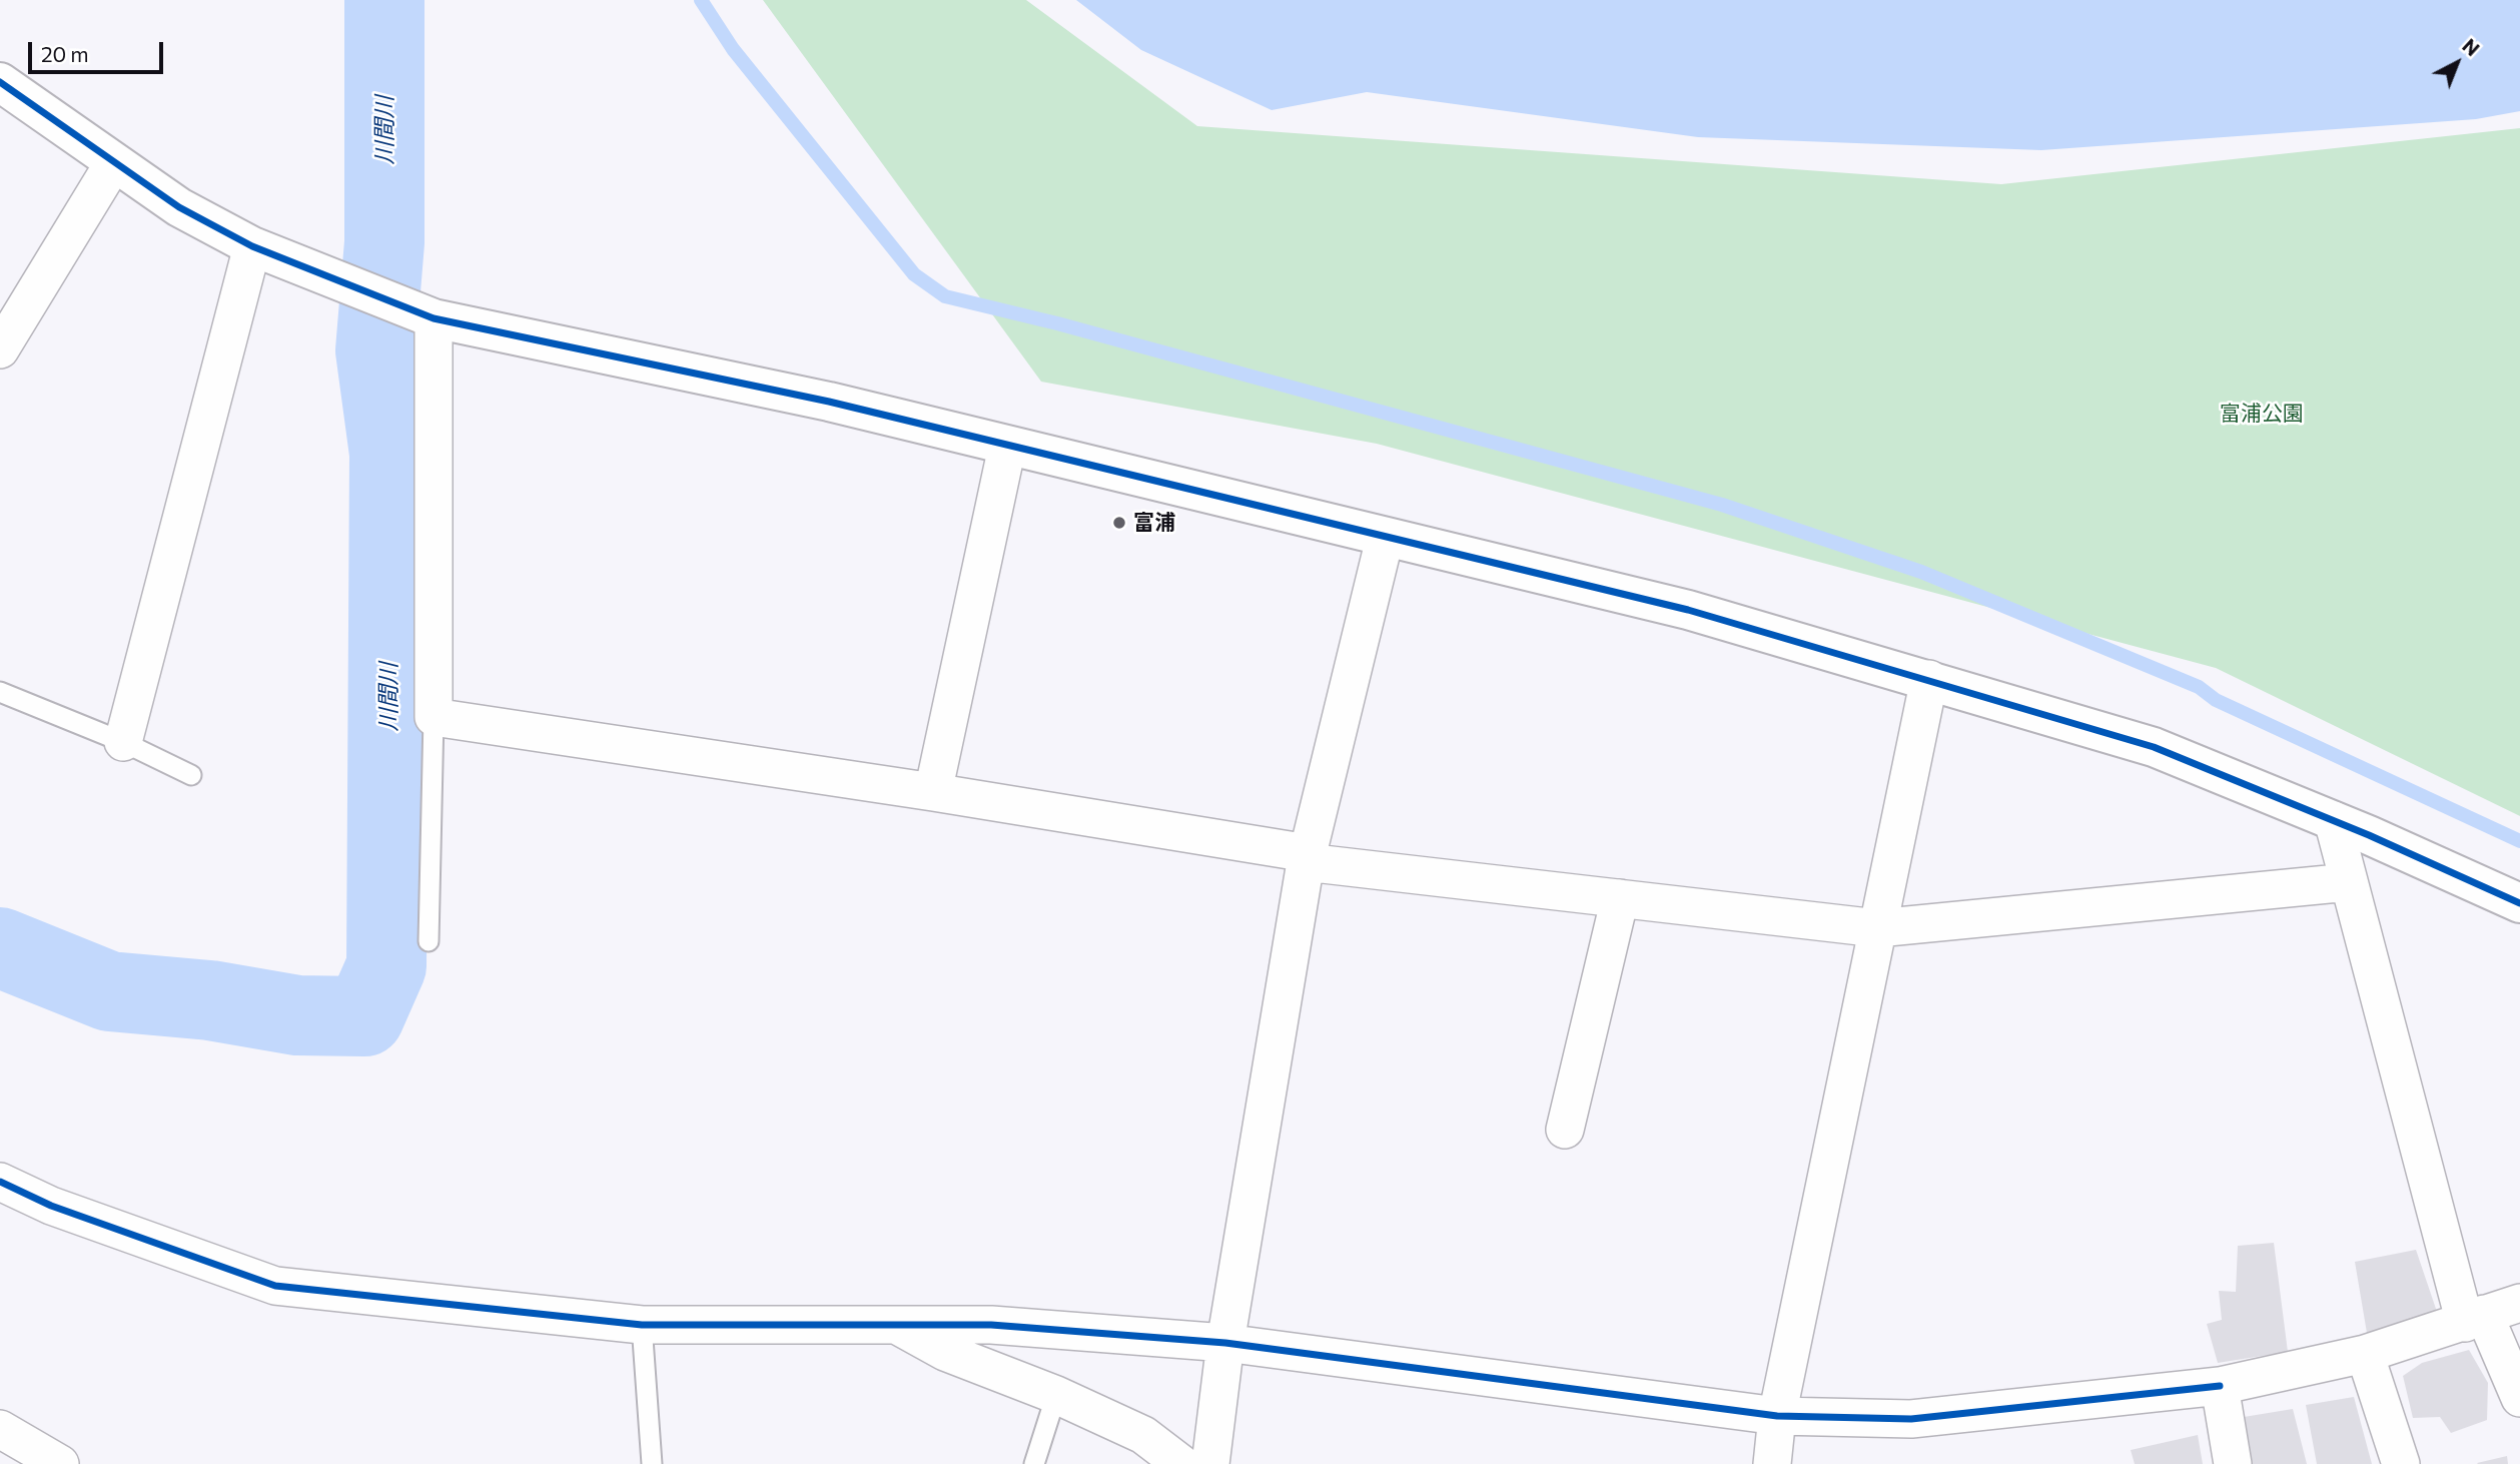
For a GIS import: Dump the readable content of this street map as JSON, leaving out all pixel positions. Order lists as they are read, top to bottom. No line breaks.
{"water":["川間川"],"parks":["富浦公園"],"places":["富浦"],"scale_bar":"20 m","north":"top right"}
